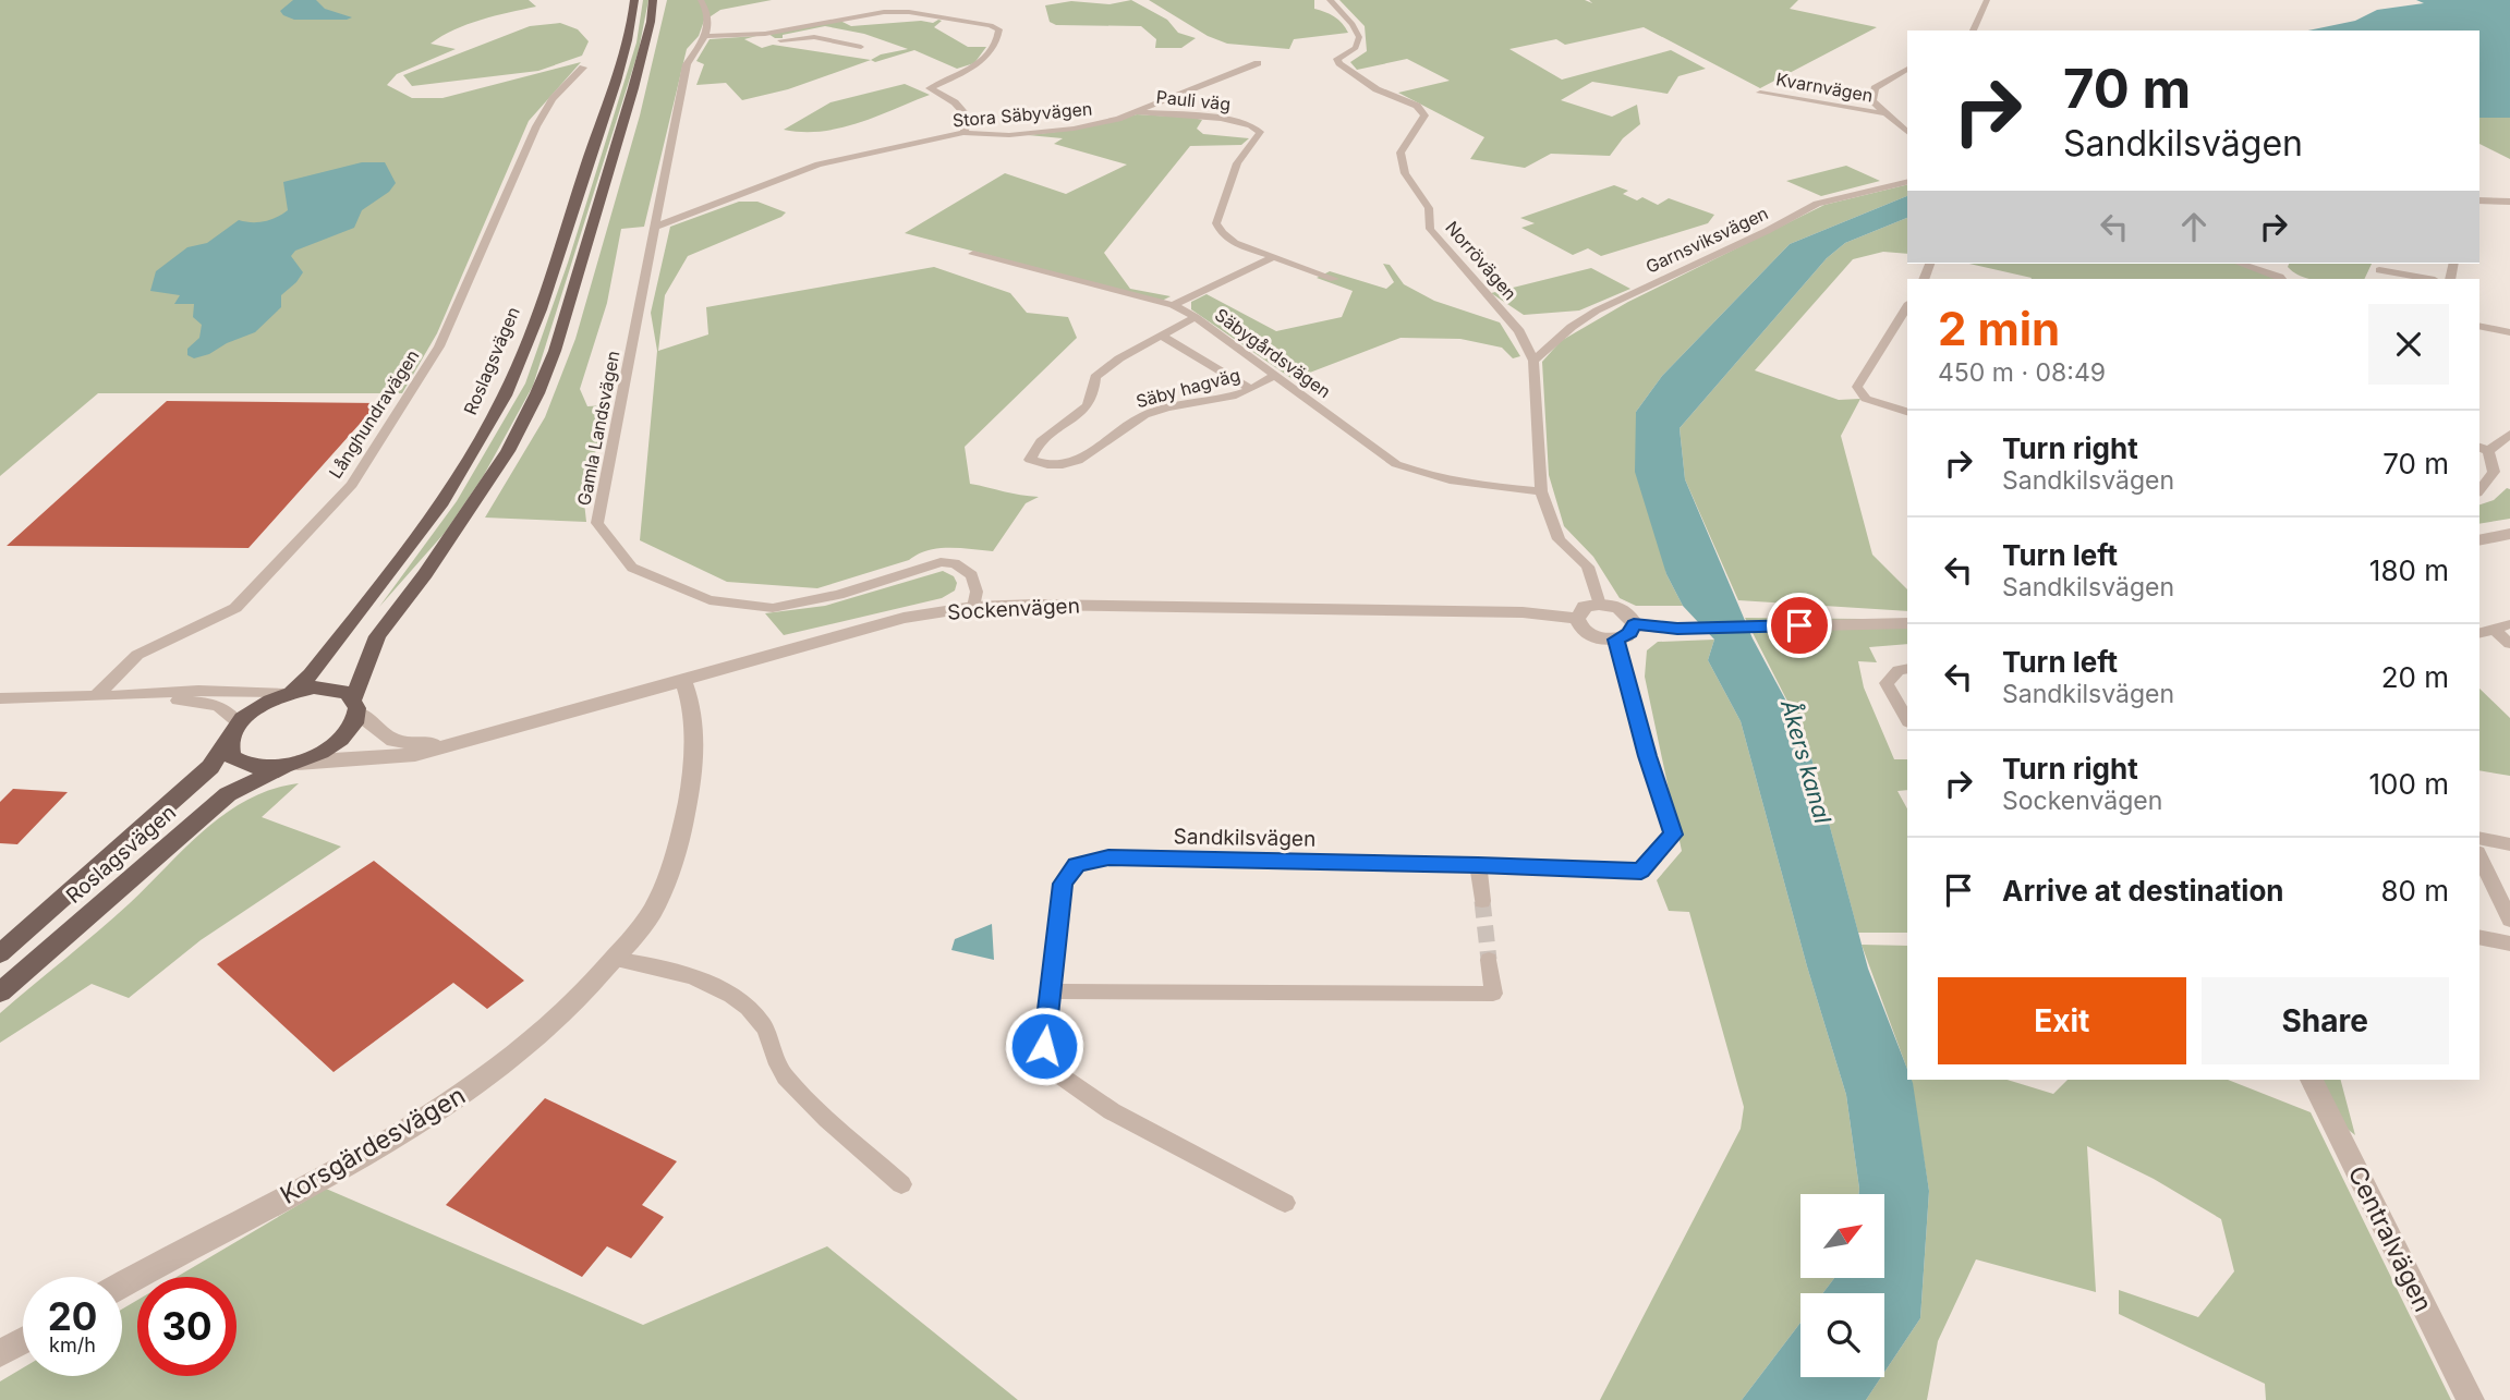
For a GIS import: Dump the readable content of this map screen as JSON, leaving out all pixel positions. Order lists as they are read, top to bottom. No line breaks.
{"streets":{"main road":["Roslagsvägen"],"street":["Kvarnvägen","Pauli väg","Stora Säbyvägen","Garnsviksvägen","Norrövägen","Säbygårdsvägen","Säby hagväg","Långhundravägen","Gamla Landsvägen","Sockenvägen","Sandkilsvägen","Korsgärdesvägen","Centralvägen"]},"crossings":[["Pauli väg","Stora Säbyvägen"],["Stora Säbyvägen","Gamla Landsvägen"],["Garnsviksvägen","Norrövägen"],["Norrövägen","Säbygårdsvägen"],["Norrövägen","Sockenvägen"],["Norrövägen","Sandkilsvägen"],["Säbygårdsvägen","Säby hagväg"],["Roslagsvägen","Sockenvägen"],["Gamla Landsvägen","Sockenvägen"],["Sockenvägen","Sandkilsvägen"],["Sockenvägen","Korsgärdesvägen"]],"water":["Åkers kanal"],"north":"top right","page":{"turn":["70 m","Sandkilsvägen"],"heading":["2 min","450 m · 08:49"],"list":[{"name":"Turn right","note":"Sandkilsvägen","value":"70 m"},{"name":"Turn left","note":"Sandkilsvägen","value":"180 m"},{"name":"Turn left","note":"Sandkilsvägen","value":"20 m"},{"name":"Turn right","note":"Sockenvägen","value":"100 m"},{"name":"Arrive at destination","value":"80 m"}],"buttons":["Exit","Share"],"speed":"20 km/h","limit":"30"}}
